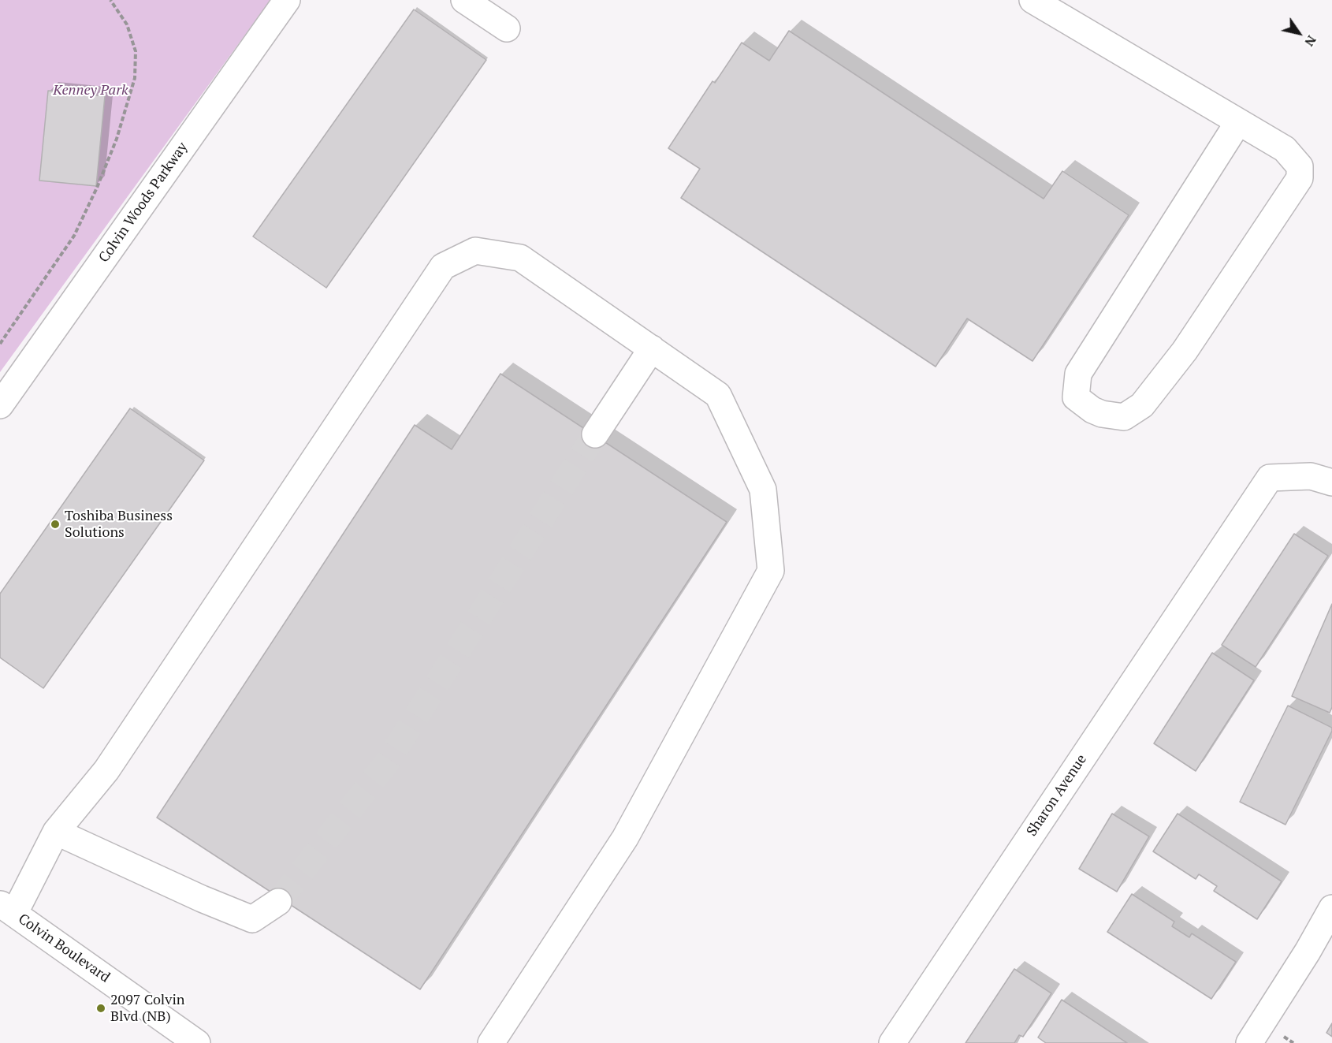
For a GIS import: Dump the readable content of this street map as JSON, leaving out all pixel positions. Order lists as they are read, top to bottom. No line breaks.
{"streets":{"street":["Colvin Woods Parkway","Sharon Avenue","Colvin Boulevard"]},"parks":["Kenney Park"],"places":["Toshiba Business Solutions","2097 Colvin Blvd (NB)"],"north":"bottom right"}
